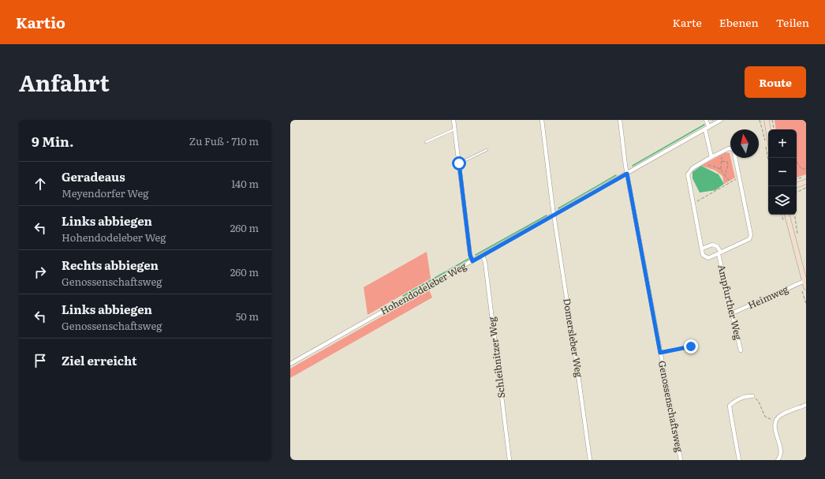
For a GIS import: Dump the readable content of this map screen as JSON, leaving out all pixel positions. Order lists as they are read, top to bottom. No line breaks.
{"streets":{"street":["Hohendodeleber Weg","Heimweg","Ampfurther Weg","Domersleber Weg","Schleibnitzer Weg","Genossenschaftsweg"]},"crossings":[["Hohendodeleber Weg","Domersleber Weg"],["Hohendodeleber Weg","Schleibnitzer Weg"],["Hohendodeleber Weg","Genossenschaftsweg"],["Heimweg","Ampfurther Weg"]],"north":"top","page":{"header":"Kartio","nav":["Karte","Ebenen","Teilen"],"title":"Anfahrt","buttons":"Route","heading":["9 Min.","Zu Fuß · 710 m"],"map_buttons":["+","−"],"list":[["Geradeaus","Meyendorfer Weg","140 m"],["Links abbiegen","Hohendodeleber Weg","260 m"],["Rechts abbiegen","Genossenschaftsweg","260 m"],["Links abbiegen","Genossenschaftsweg","50 m"],"Ziel erreicht"]}}
